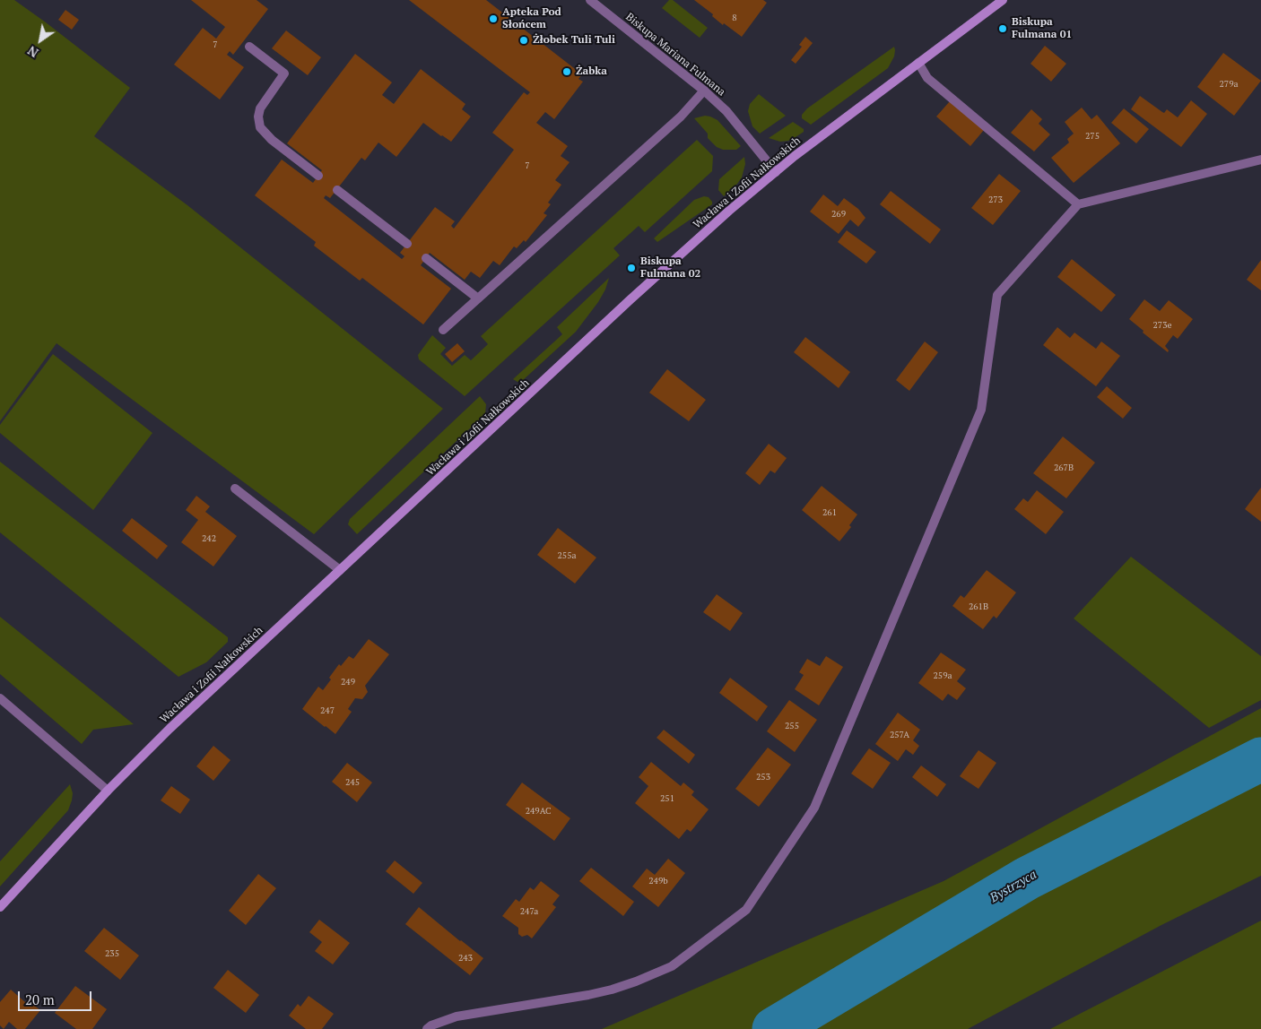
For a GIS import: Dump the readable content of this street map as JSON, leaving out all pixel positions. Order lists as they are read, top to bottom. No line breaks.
{"streets":{"street":["Biskupa Mariana Fulmana","Wacława i Zofii Nałkowskich"]},"crossings":[["Biskupa Mariana Fulmana","Wacława i Zofii Nałkowskich"]],"water":["Bystrzyca"],"places":["Apteka Pod Słońcem","Biskupa Fulmana 01","Żłobek Tuli Tuli","Żabka","Biskupa Fulmana 02"],"house_numbers":["8","7","279a","275","7","273","269","273e","267B","261","242","255a","261B","259a","249","247","255","257A","253","245","251","249AC","249b","247a","235","243"],"scale_bar":"20 m","north":"bottom left"}
